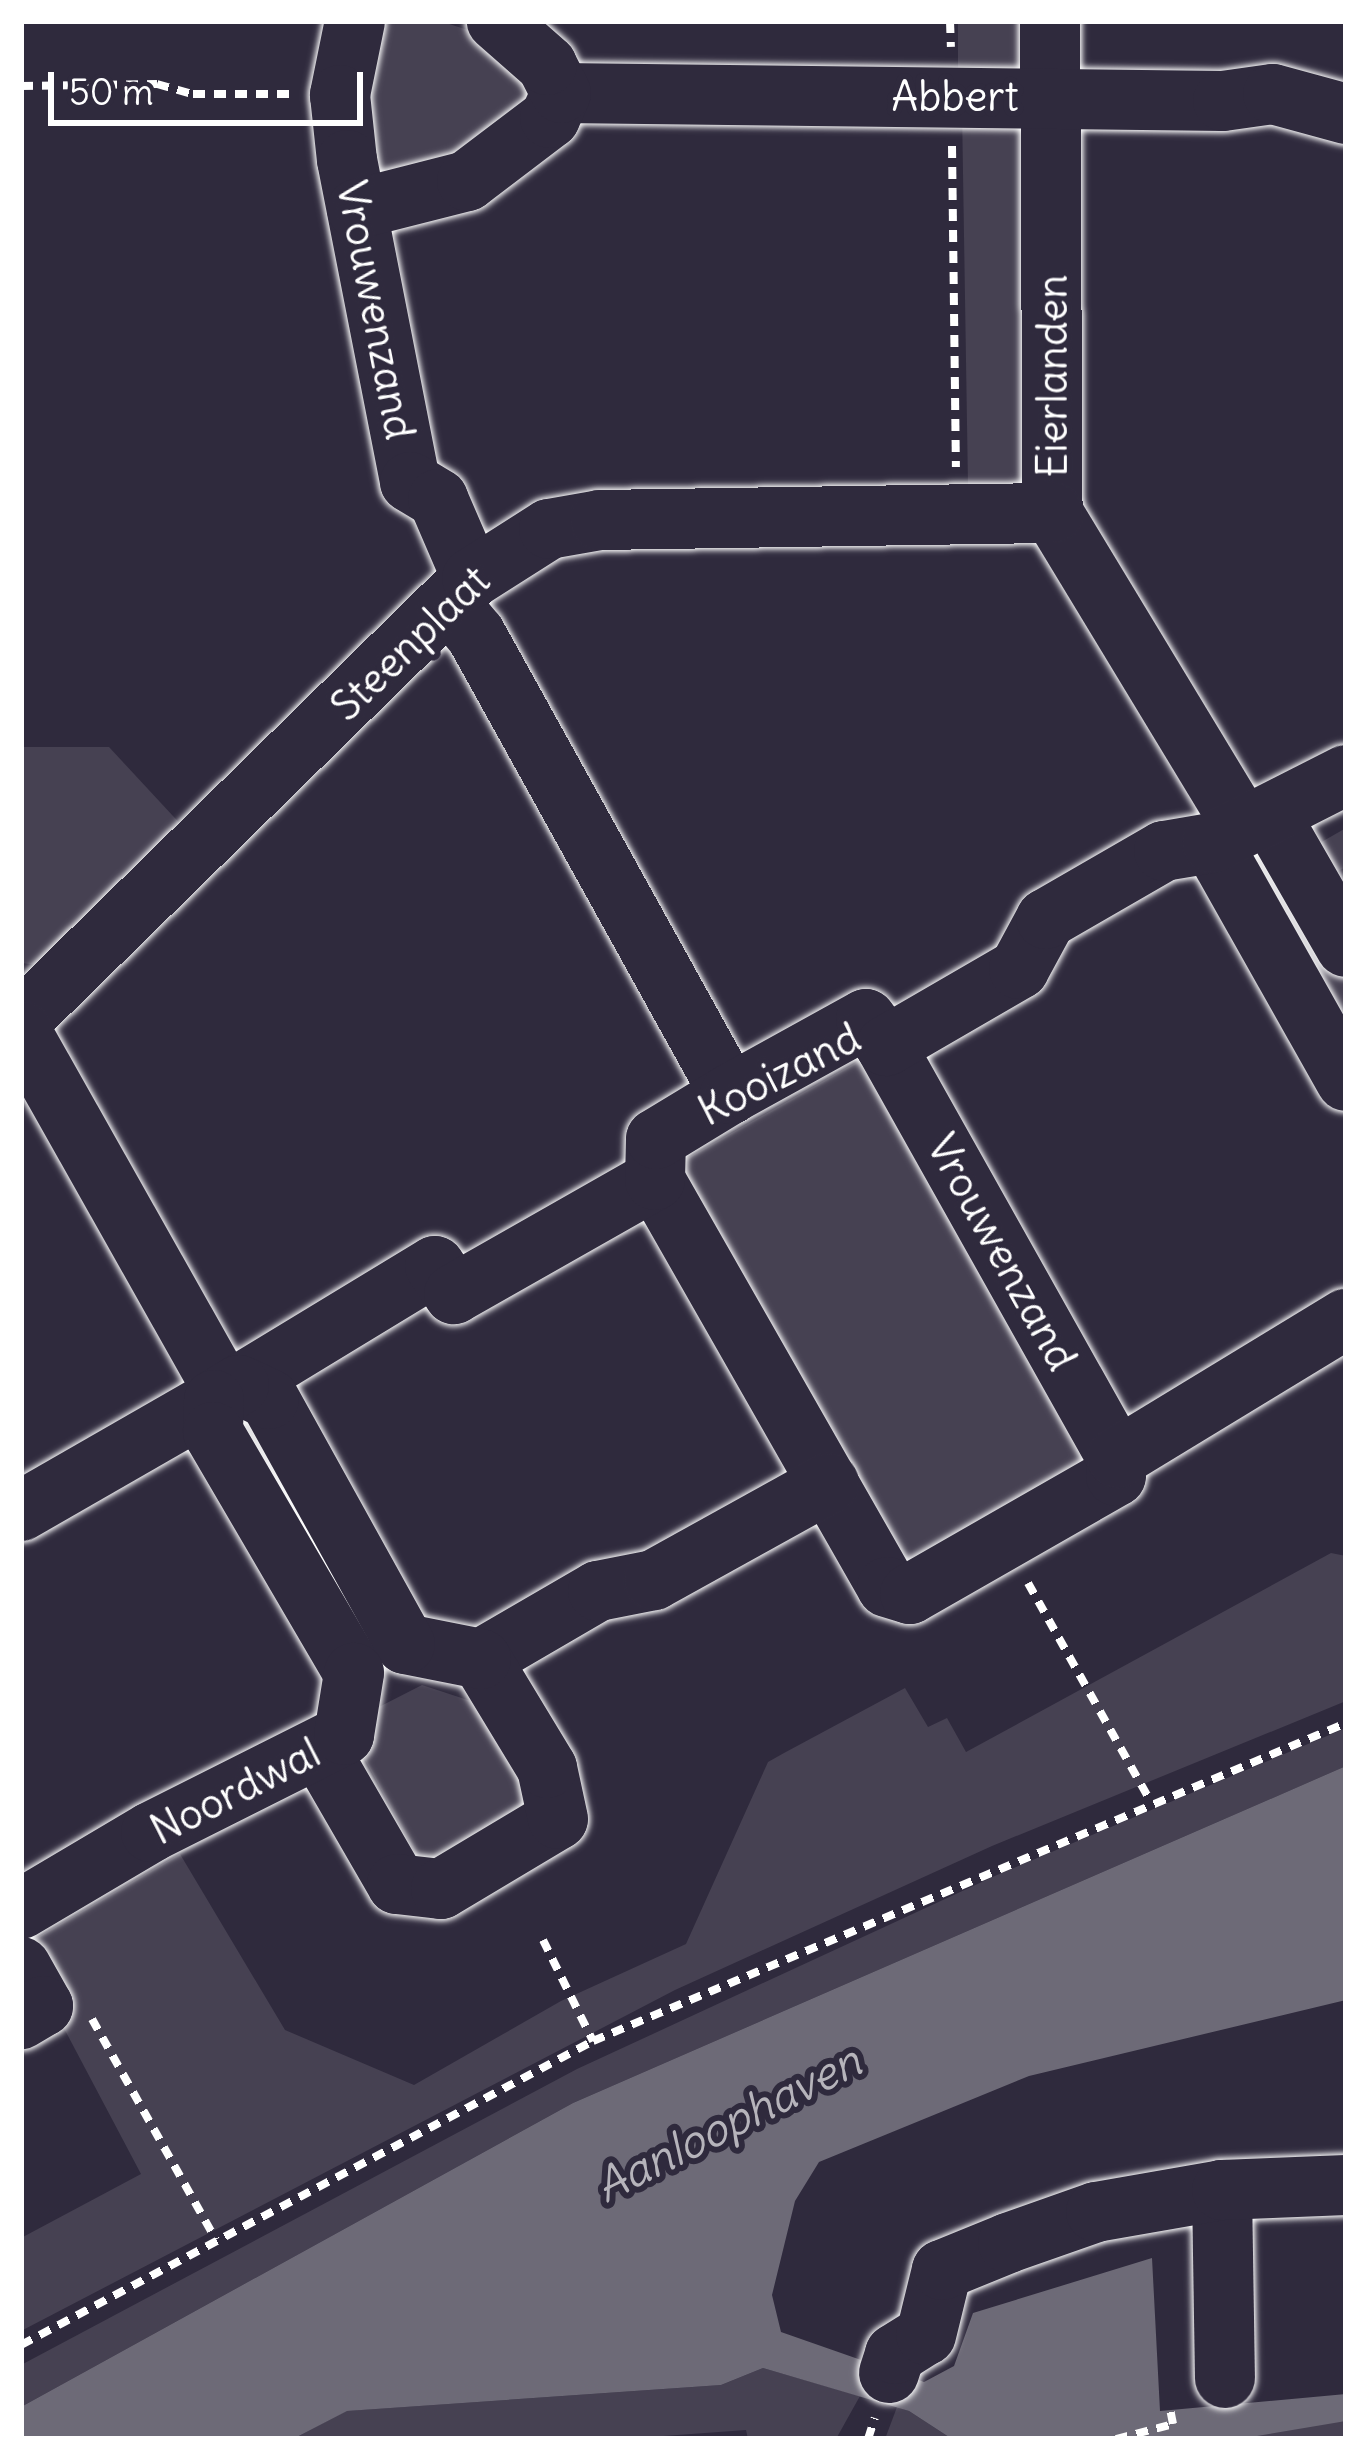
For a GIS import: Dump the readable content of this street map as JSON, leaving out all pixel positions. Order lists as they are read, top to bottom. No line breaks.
{"streets":{"street":["Abbert","Vrouwenzand","Eierlanden","Steenplaat","Kooizand","Noordwal"]},"crossings":[["Abbert","Eierlanden"],["Vrouwenzand","Steenplaat"],["Vrouwenzand","Kooizand"],["Eierlanden","Steenplaat"],["Eierlanden","Kooizand"]],"water":["Aanloophaven"],"scale_bar":"50 m"}
